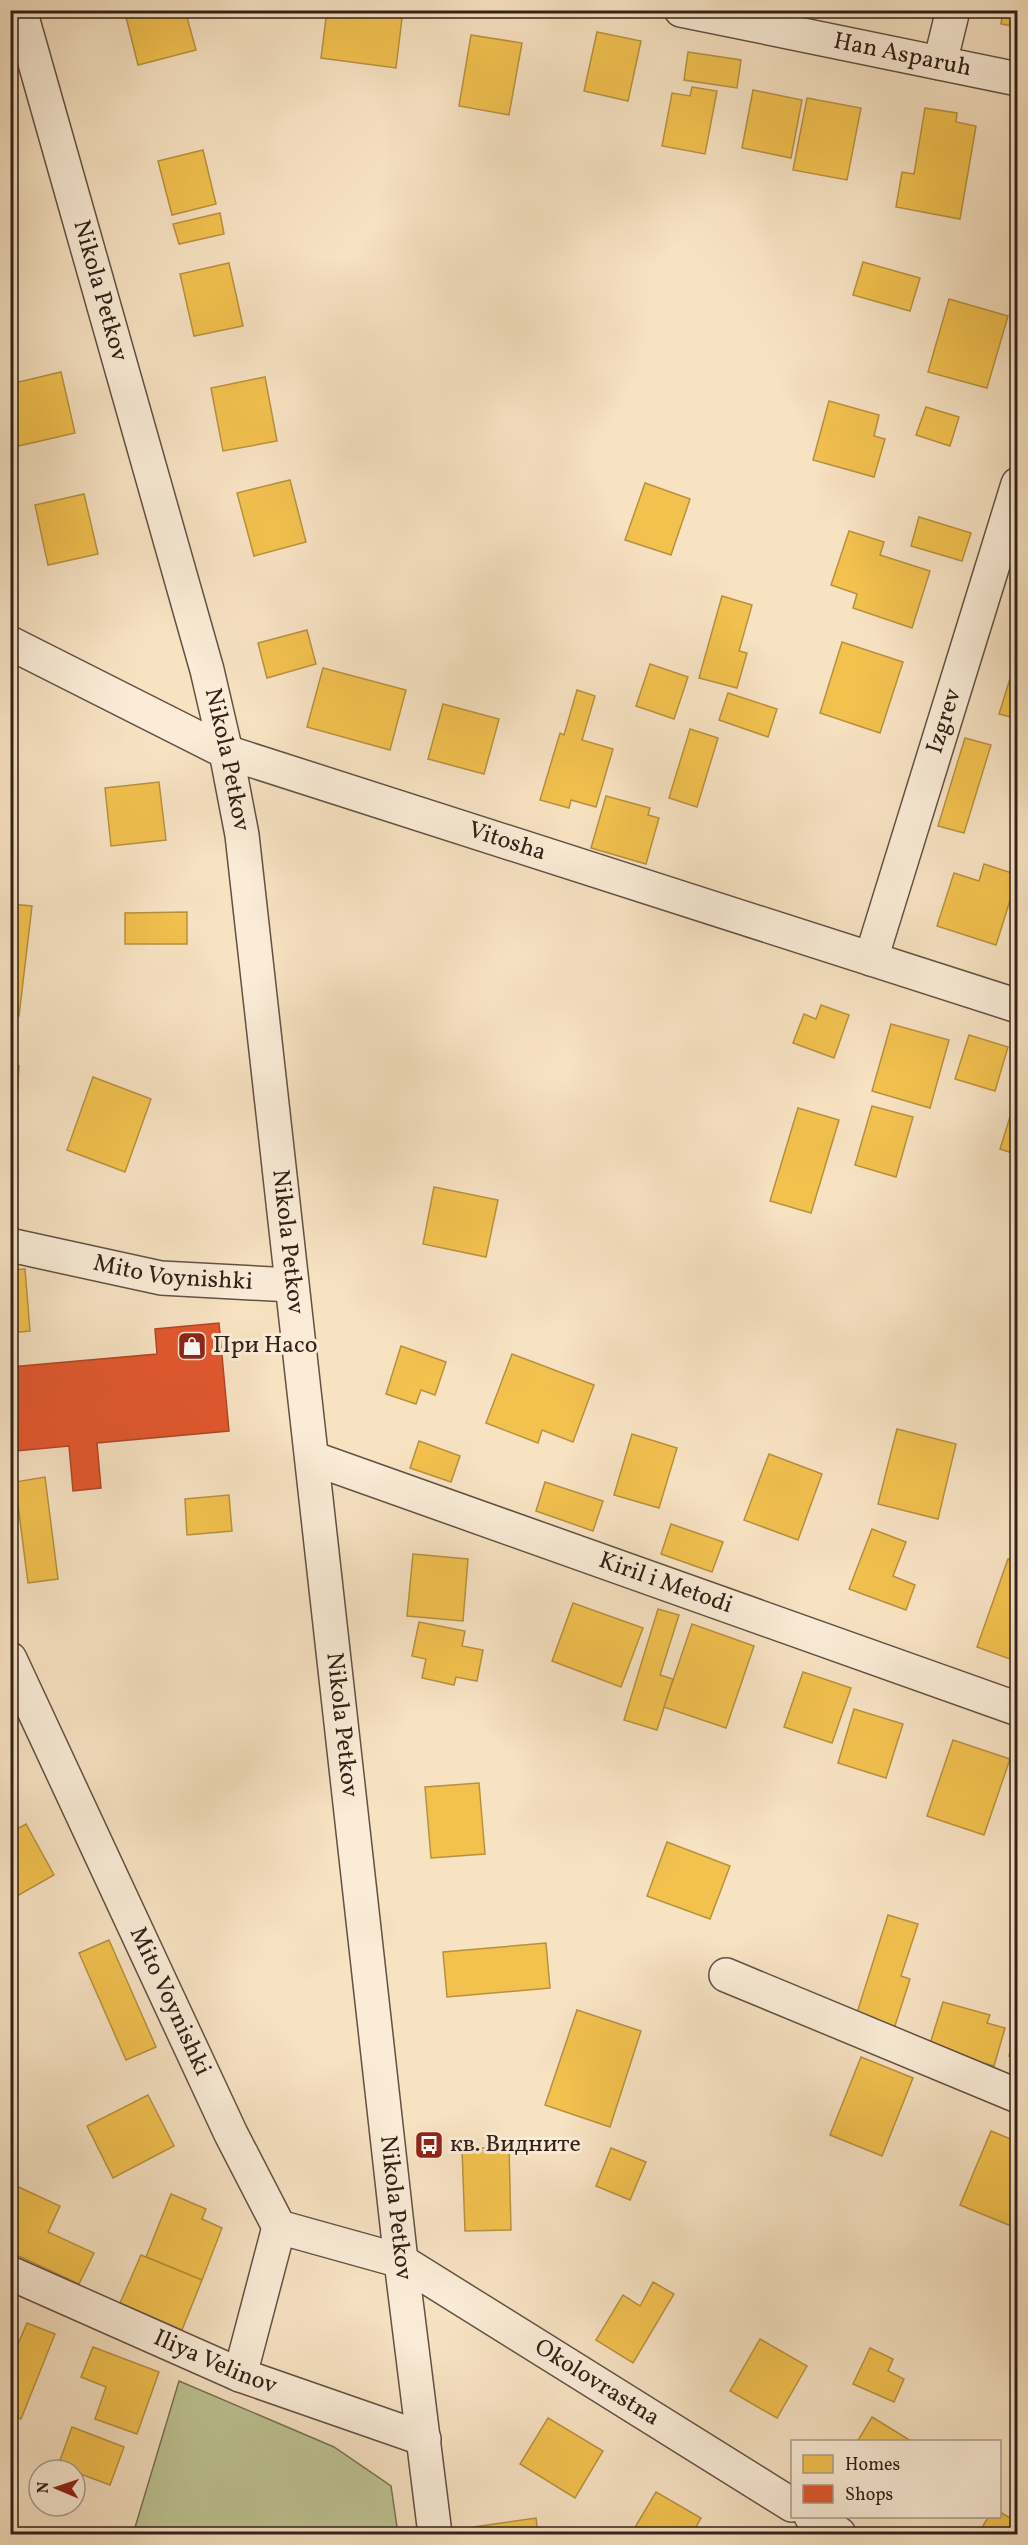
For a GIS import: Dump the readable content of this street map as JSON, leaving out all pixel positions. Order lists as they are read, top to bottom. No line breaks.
{"streets":{"street":["Han Asparuh","Nikola Petkov","Izgrev","Vitosha","Mito Voynishki","Kiril i Metodi","Iliya Velinov","Okolovrastna"]},"crossings":[["Nikola Petkov","Vitosha"],["Nikola Petkov","Mito Voynishki"],["Nikola Petkov","Kiril i Metodi"],["Nikola Petkov","Iliya Velinov"],["Nikola Petkov","Okolovrastna"],["Izgrev","Vitosha"]],"places":{"shop":["При Насо"],"bus stop":["кв. Видните"]},"legend":["Homes","Shops"],"north":"left"}
